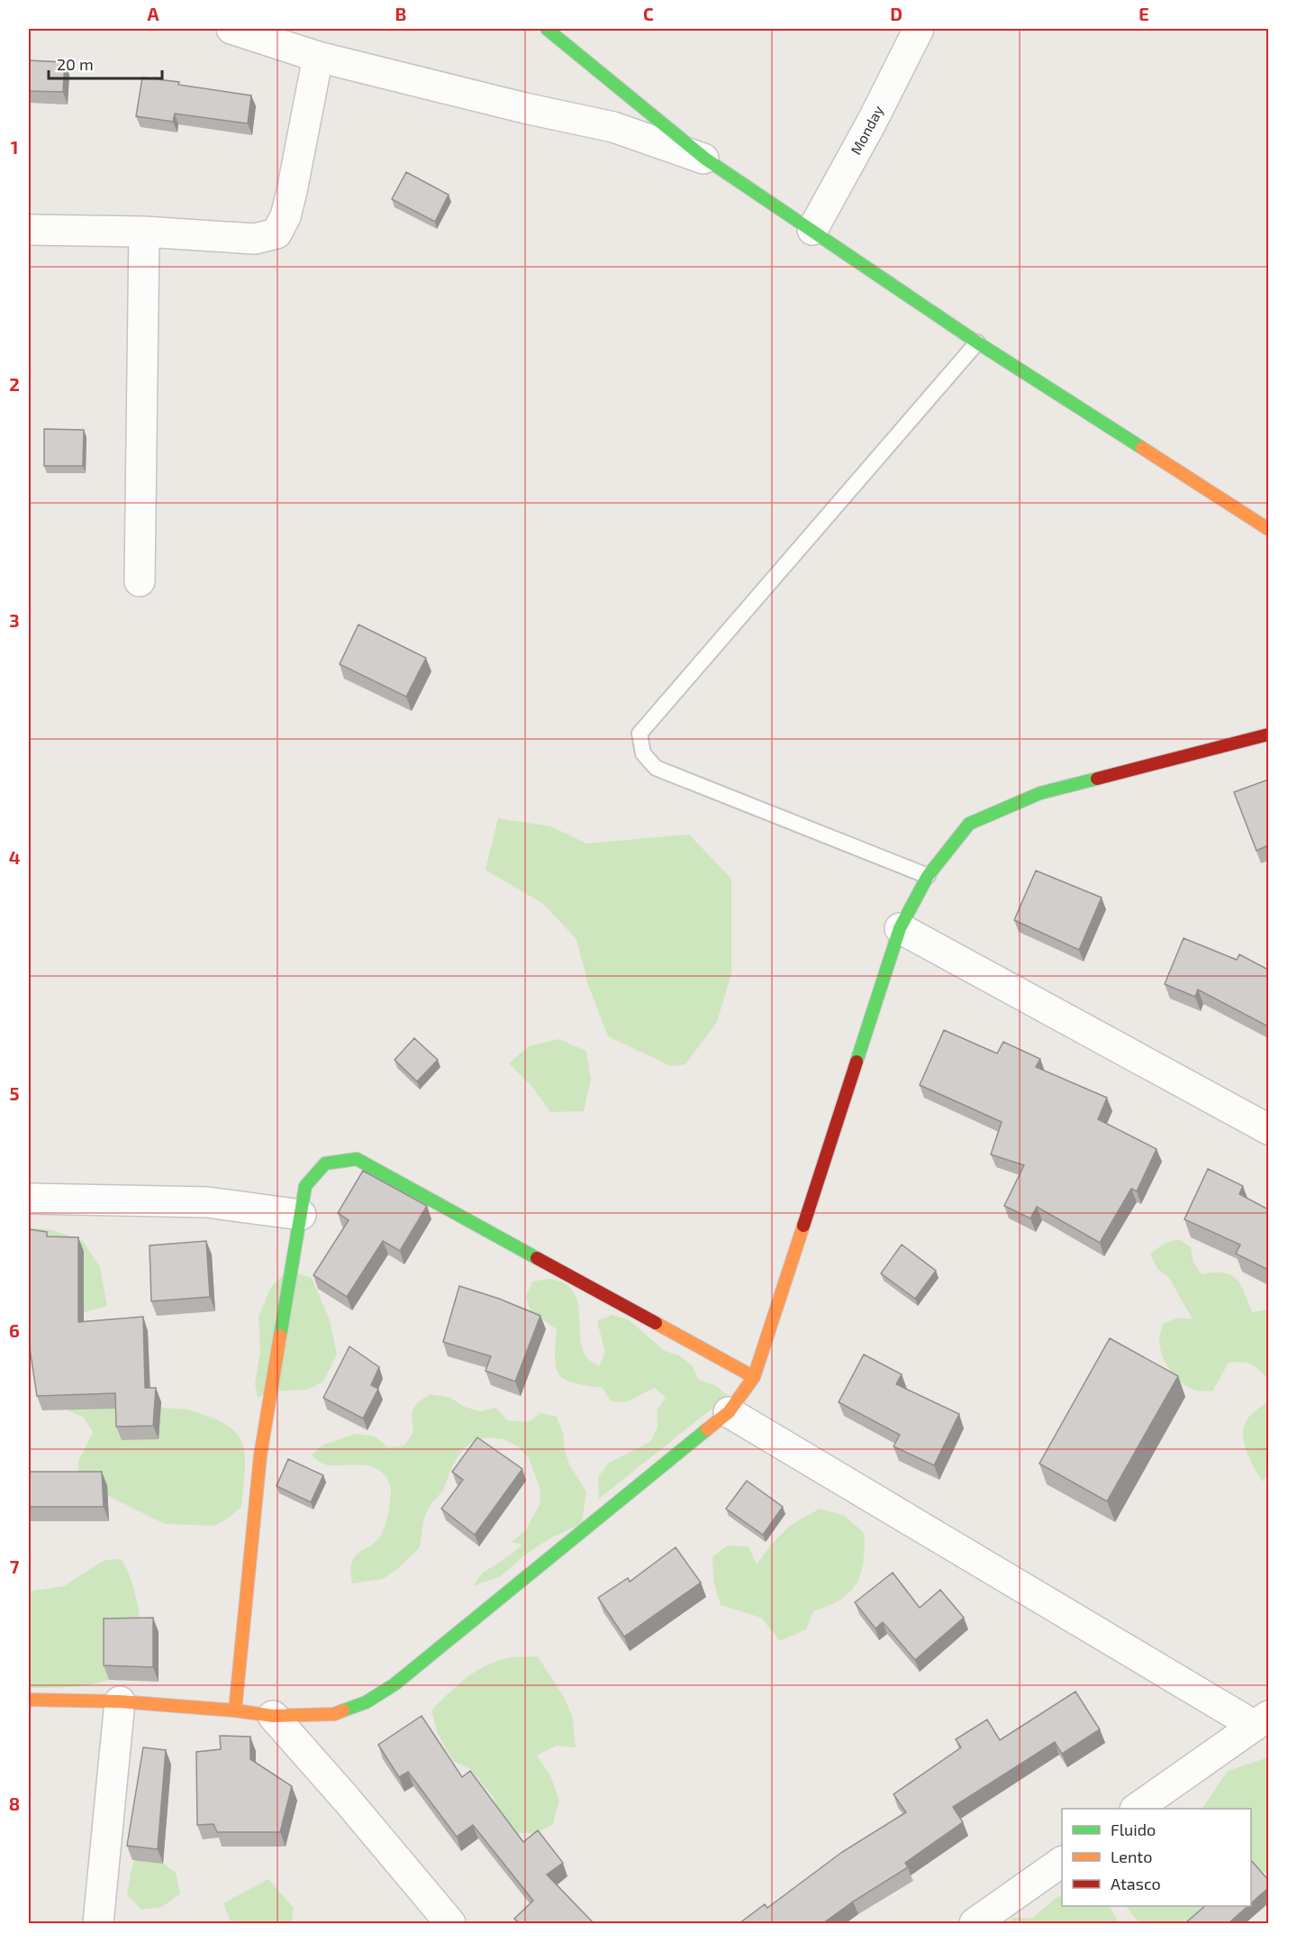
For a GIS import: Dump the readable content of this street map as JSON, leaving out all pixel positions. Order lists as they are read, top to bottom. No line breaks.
{"streets":{"street":["Monday"]},"legend":["Fluido","Lento","Atasco"],"scale_bar":"20 m","grid":{"columns":["A","B","C","D","E"],"rows":["1","2","3","4","5","6","7","8"]}}
